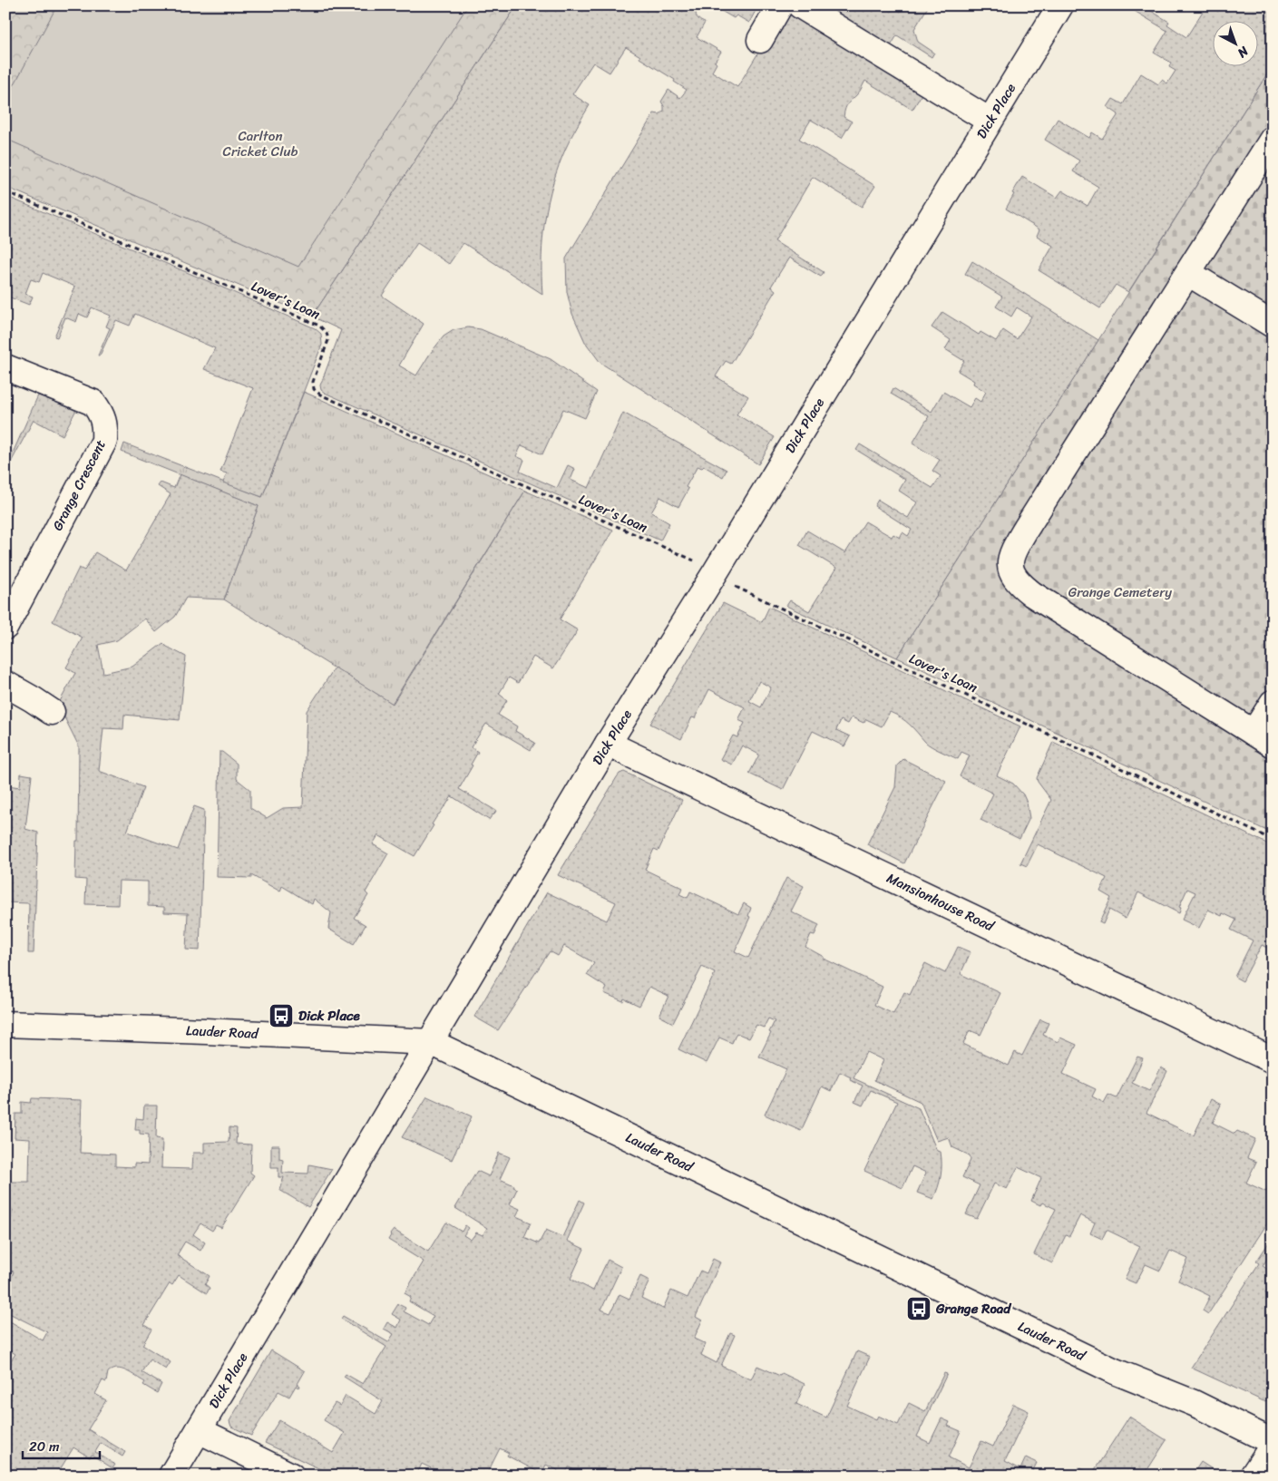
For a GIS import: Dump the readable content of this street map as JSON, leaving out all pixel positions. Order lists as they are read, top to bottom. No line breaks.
{"streets":{"street":["Dick Place","Grange Crescent","Mansionhouse Road","Lauder Road"],"path":["Lover's Loan"]},"crossings":[["Dick Place","Lover's Loan"],["Dick Place","Mansionhouse Road"],["Dick Place","Lauder Road"]],"parks":["Carlton Cricket Club","Grange Cemetery"],"places":{"bus stop":["Dick Place","Grange Road"]},"scale_bar":"20 m","north":"bottom right"}
